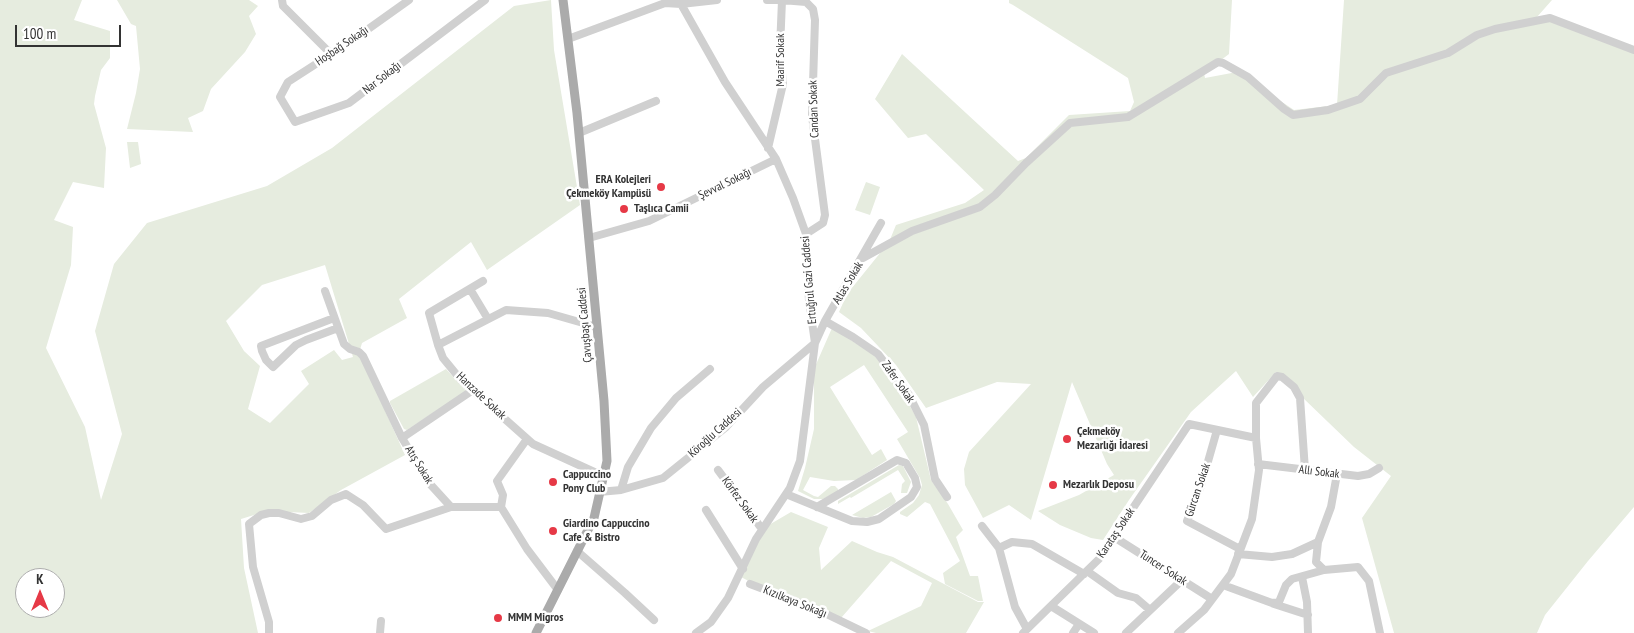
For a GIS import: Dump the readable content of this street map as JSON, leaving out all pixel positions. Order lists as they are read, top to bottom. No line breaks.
{"streets":{"main road":["Çavuşbaşı Caddesi"],"street":["Hoşbağ Sokağı","Maarif Sokak","Nar Sokağı","Candan Sokak","Şevval Sokağı","Ertuğrul Gazi Caddesi","Atlas Sokak","Zafer Sokak","Hanzade Sokak","Köroğlu Caddesi","Atış Sokak","Allı Sokak","Gürcan Sokak","Körfez Sokak","Karataş Sokak","Tuncer Sokak","Kızılkaya Sokağı"]},"crossings":[["Hoşbağ Sokağı","Nar Sokağı"],["Maarif Sokak","Candan Sokak"],["Maarif Sokak","Ertuğrul Gazi Caddesi"],["Candan Sokak","Ertuğrul Gazi Caddesi"],["Şevval Sokağı","Ertuğrul Gazi Caddesi"],["Şevval Sokağı","Çavuşbaşı Caddesi"],["Ertuğrul Gazi Caddesi","Atlas Sokak"],["Ertuğrul Gazi Caddesi","Köroğlu Caddesi"],["Ertuğrul Gazi Caddesi","Körfez Sokak"],["Atlas Sokak","Zafer Sokak"],["Atlas Sokak","Köroğlu Caddesi"],["Çavuşbaşı Caddesi","Hanzade Sokak"],["Çavuşbaşı Caddesi","Köroğlu Caddesi"],["Gürcan Sokak","Karataş Sokak"],["Karataş Sokak","Tuncer Sokak"]],"places":["ERA Kolejleri Çekmeköy Kampüsü","Taşlıca Camii","Çekmeköy Mezarlığı İdaresi","Cappuccino Pony Club","Mezarlık Deposu","Giardino Cappuccino Cafe & Bistro","MMM Migros"],"scale_bar":"100 m","north":"top"}
